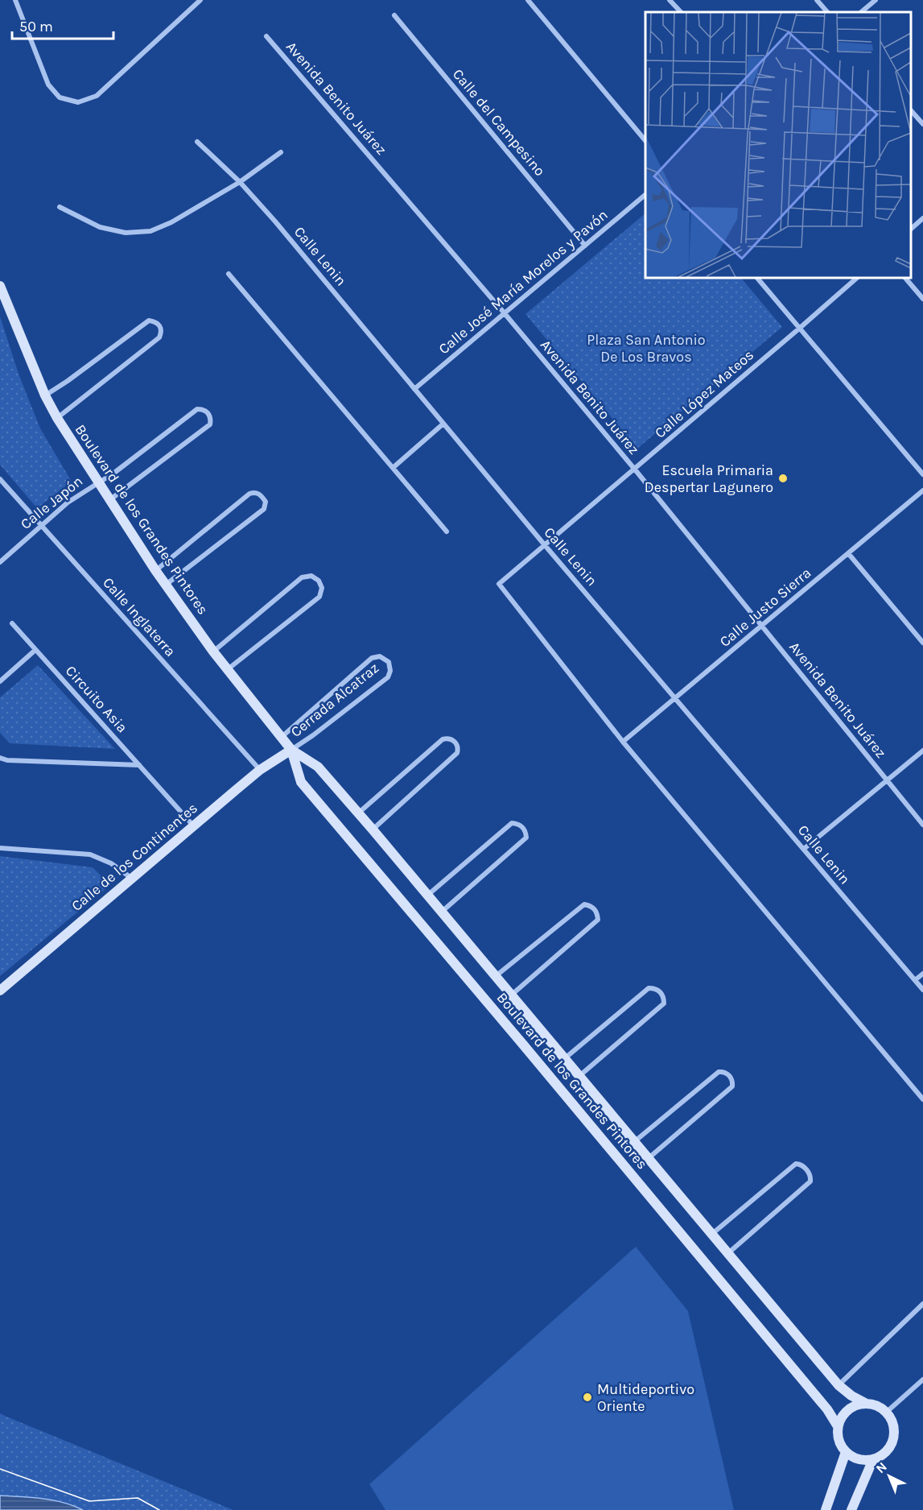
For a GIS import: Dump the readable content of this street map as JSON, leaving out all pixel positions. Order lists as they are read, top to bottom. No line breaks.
{"streets":{"street":["Avenida Benito Juárez","Calle del Campesino","Calle Lenin","Calle José María Morelos y Pavón","Calle López Mateos","Calle Japón","Boulevard de los Grandes Pintores","Calle Justo Sierra","Calle Inglaterra","Circuito Asia","Cerrada Alcatraz","Calle de los Continentes"]},"crossings":[["Avenida Benito Juárez","Calle José María Morelos y Pavón"],["Avenida Benito Juárez","Calle López Mateos"],["Avenida Benito Juárez","Calle Justo Sierra"],["Calle del Campesino","Calle José María Morelos y Pavón"],["Calle Lenin","Calle José María Morelos y Pavón"],["Calle Lenin","Calle López Mateos"],["Calle Lenin","Calle Justo Sierra"],["Calle López Mateos","Calle Justo Sierra"],["Calle Japón","Boulevard de los Grandes Pintores"],["Calle Japón","Calle Inglaterra"],["Boulevard de los Grandes Pintores","Cerrada Alcatraz"],["Boulevard de los Grandes Pintores","Calle de los Continentes"],["Calle Inglaterra","Calle de los Continentes"],["Circuito Asia","Calle de los Continentes"],["Cerrada Alcatraz","Calle de los Continentes"]],"parks":["Plaza San Antonio De Los Bravos"],"places":["Escuela Primaria Despertar Lagunero","Multideportivo Oriente"],"scale_bar":"50 m","north":"top left"}
